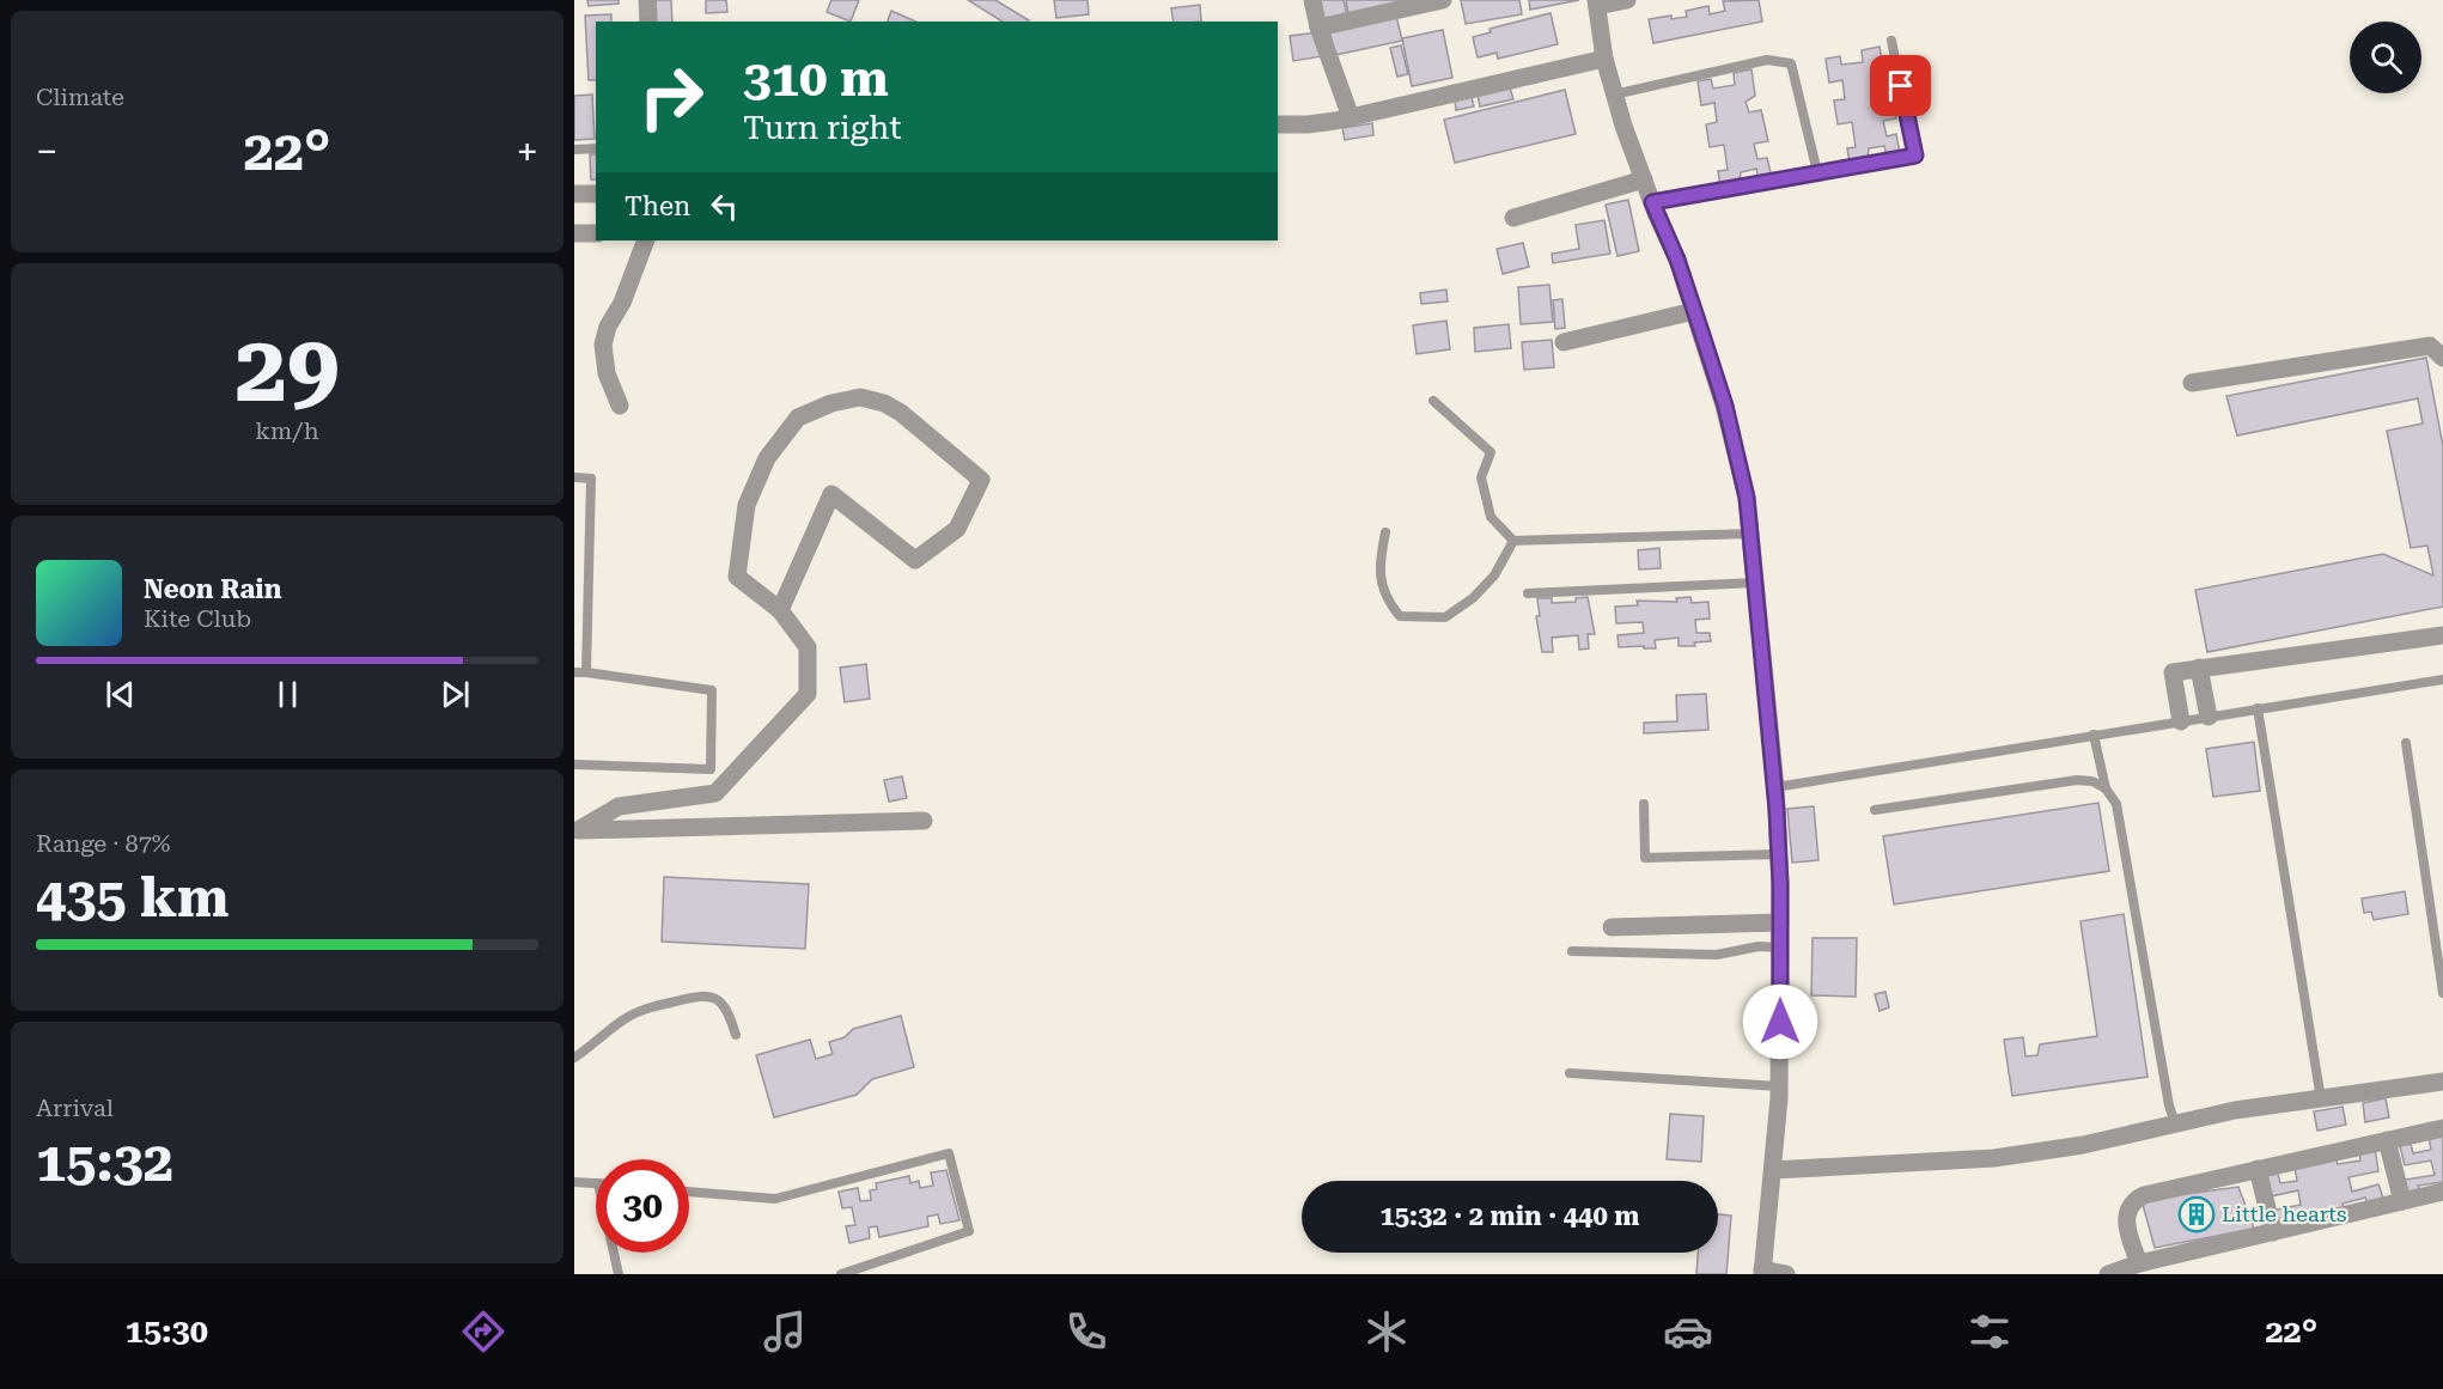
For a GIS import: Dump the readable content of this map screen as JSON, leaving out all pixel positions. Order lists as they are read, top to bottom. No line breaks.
{"places":{"building":["Little hearts"]},"page":{"tile":["Climate",["29","km/h"],["Range · 87%","435 km"],["Arrival","15:32"]],"turn":["310 m","Turn right"],"heat":["−","22°","+"],"then":"Then","song":["Neon Rain","Kite Club"],"limit":"30","trip":"15:32 · 2 min · 440 m","tabs":["15:30","22°"]}}
